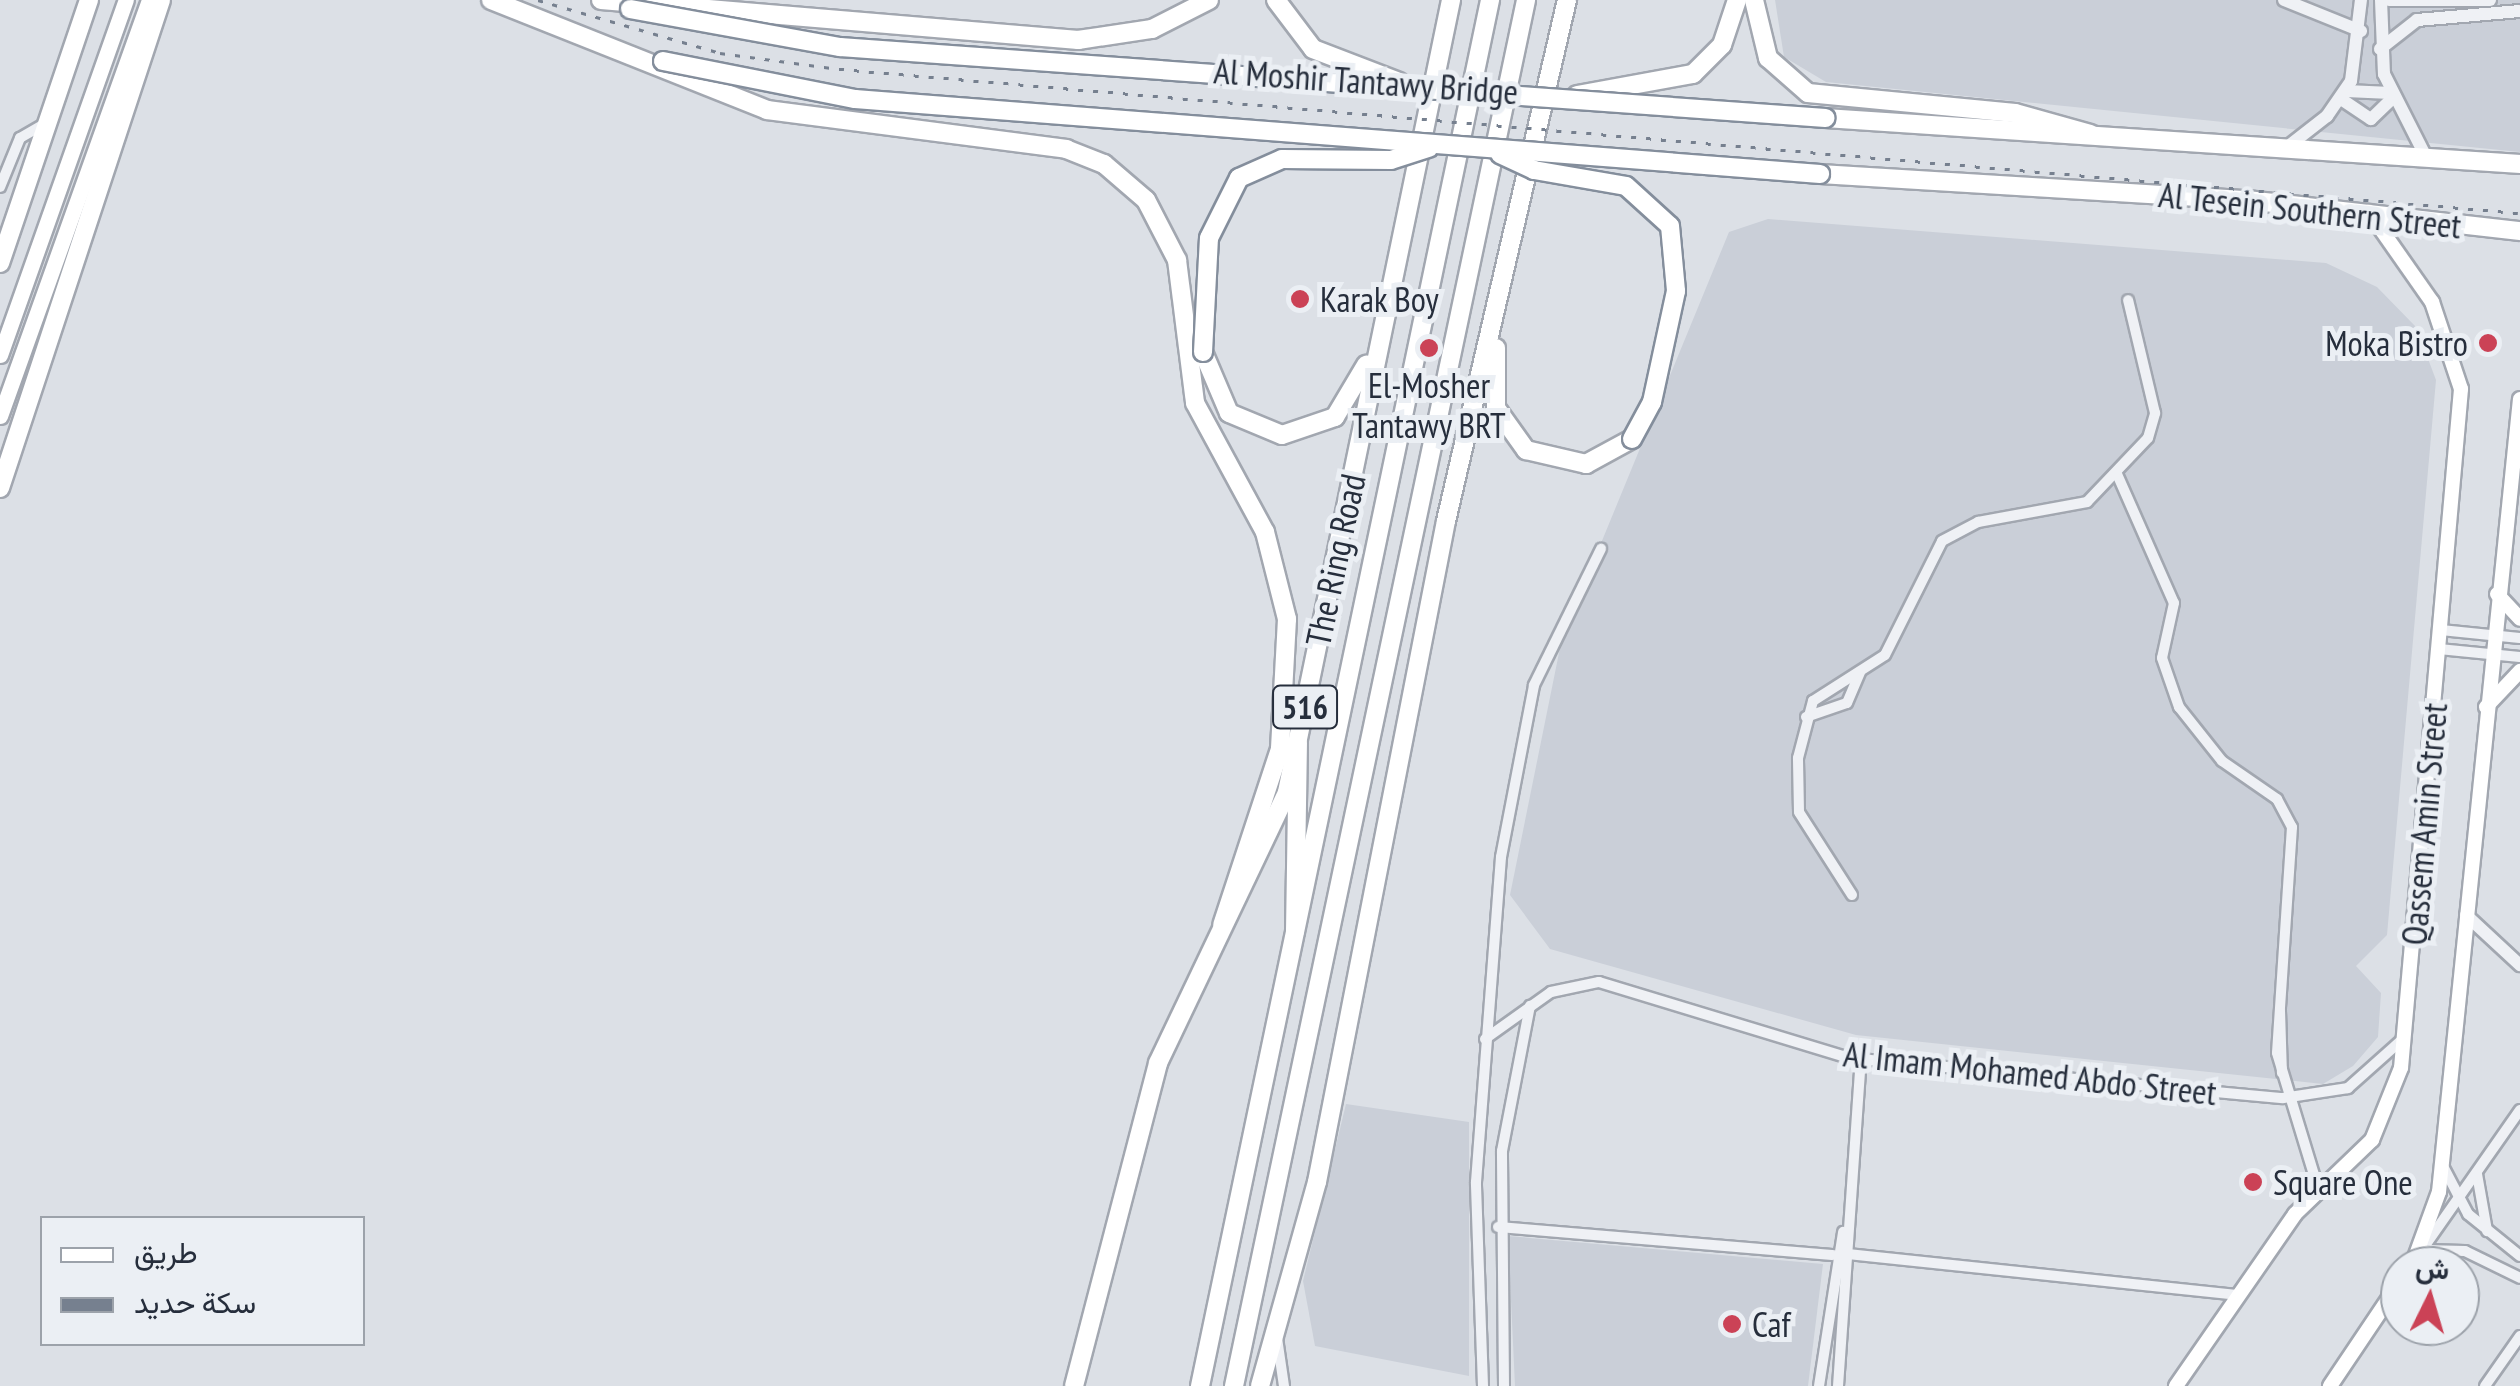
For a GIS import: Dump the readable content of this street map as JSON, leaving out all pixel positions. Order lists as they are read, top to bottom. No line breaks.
{"streets":{"highway":["Al Moshir Tantawy Bridge","Al Tesein Southern Street","The Ring Road","516"],"main road":["Qassem Amin Street"],"street":["Al Imam Mohamed Abdo Street"]},"crossings":[["Al Moshir Tantawy Bridge","Al Tesein Southern Street"],["Al Tesein Southern Street","Qassem Amin Street"],["Qassem Amin Street","Al Imam Mohamed Abdo Street"]],"places":["Karak Boy","Moka Bistro","El-Mosher Tantawy BRT","Square One","Caf"],"legend":["طريق","سكة حديد"],"north":"top"}
